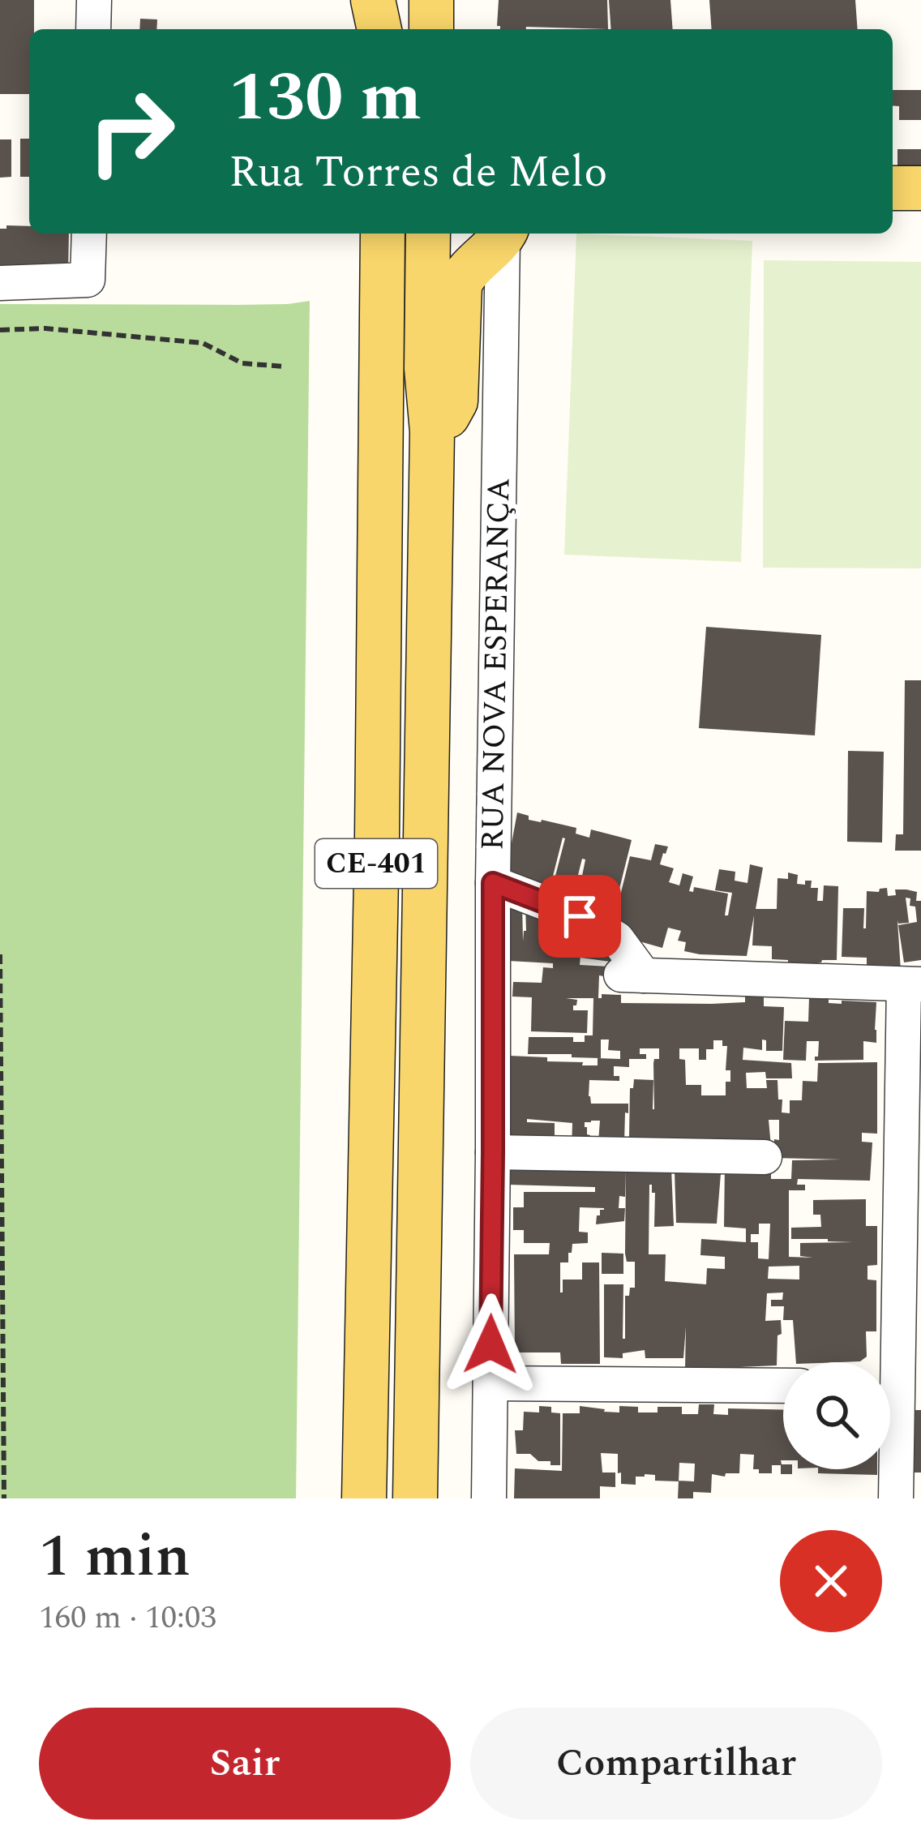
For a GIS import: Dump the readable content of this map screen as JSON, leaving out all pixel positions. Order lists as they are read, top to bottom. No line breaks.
{"streets":{"main road":["CE-401"],"street":["RUA NOVA ESPERANÇA"]},"page":{"turn":["130 m","Rua Torres de Melo"],"heading":["1 min","160 m · 10:03"],"buttons":["Sair","Compartilhar"]}}
